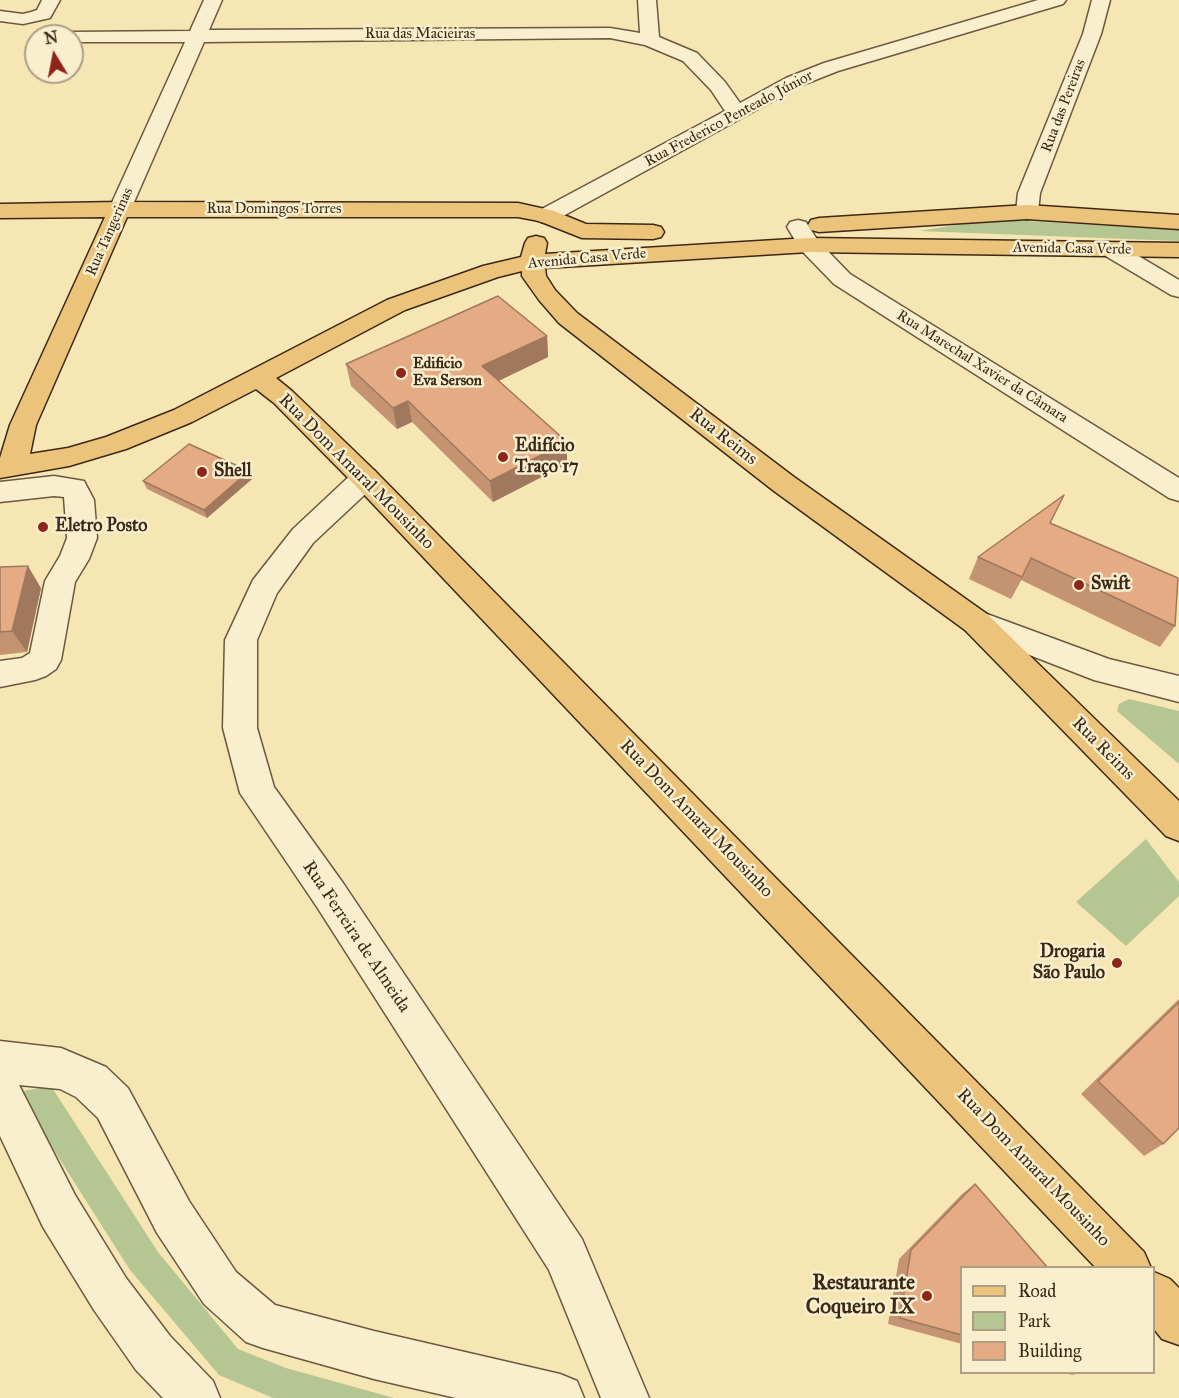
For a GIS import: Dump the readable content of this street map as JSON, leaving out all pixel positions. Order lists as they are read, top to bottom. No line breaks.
{"streets":{"main road":["Rua Domingos Torres","Rua Tangerinas","Avenida Casa Verde","Rua Reims","Rua Dom Amaral Mousinho"],"street":["Rua das Macieiras","Rua das Pereiras","Rua Frederico Penteado Júnior","Rua Marechal Xavier da Câmara","Rua Ferreira de Almeida"]},"crossings":[["Rua das Macieiras","Rua Frederico Penteado Júnior"],["Rua das Macieiras","Rua Tangerinas"],["Rua das Pereiras","Avenida Casa Verde"],["Rua Frederico Penteado Júnior","Rua Domingos Torres"],["Rua Frederico Penteado Júnior","Avenida Casa Verde"],["Rua Domingos Torres","Rua Tangerinas"],["Rua Domingos Torres","Avenida Casa Verde"],["Rua Tangerinas","Avenida Casa Verde"],["Avenida Casa Verde","Rua Marechal Xavier da Câmara"],["Avenida Casa Verde","Rua Reims"],["Avenida Casa Verde","Rua Dom Amaral Mousinho"],["Rua Dom Amaral Mousinho","Rua Ferreira de Almeida"]],"places":["Edificio Eva Serson","Edifício Traço 17","Shell","Eletro Posto","Swift","Drogaria São Paulo","Restaurante Coqueiro IX"],"legend":["Road","Park","Building"],"north":"top"}
